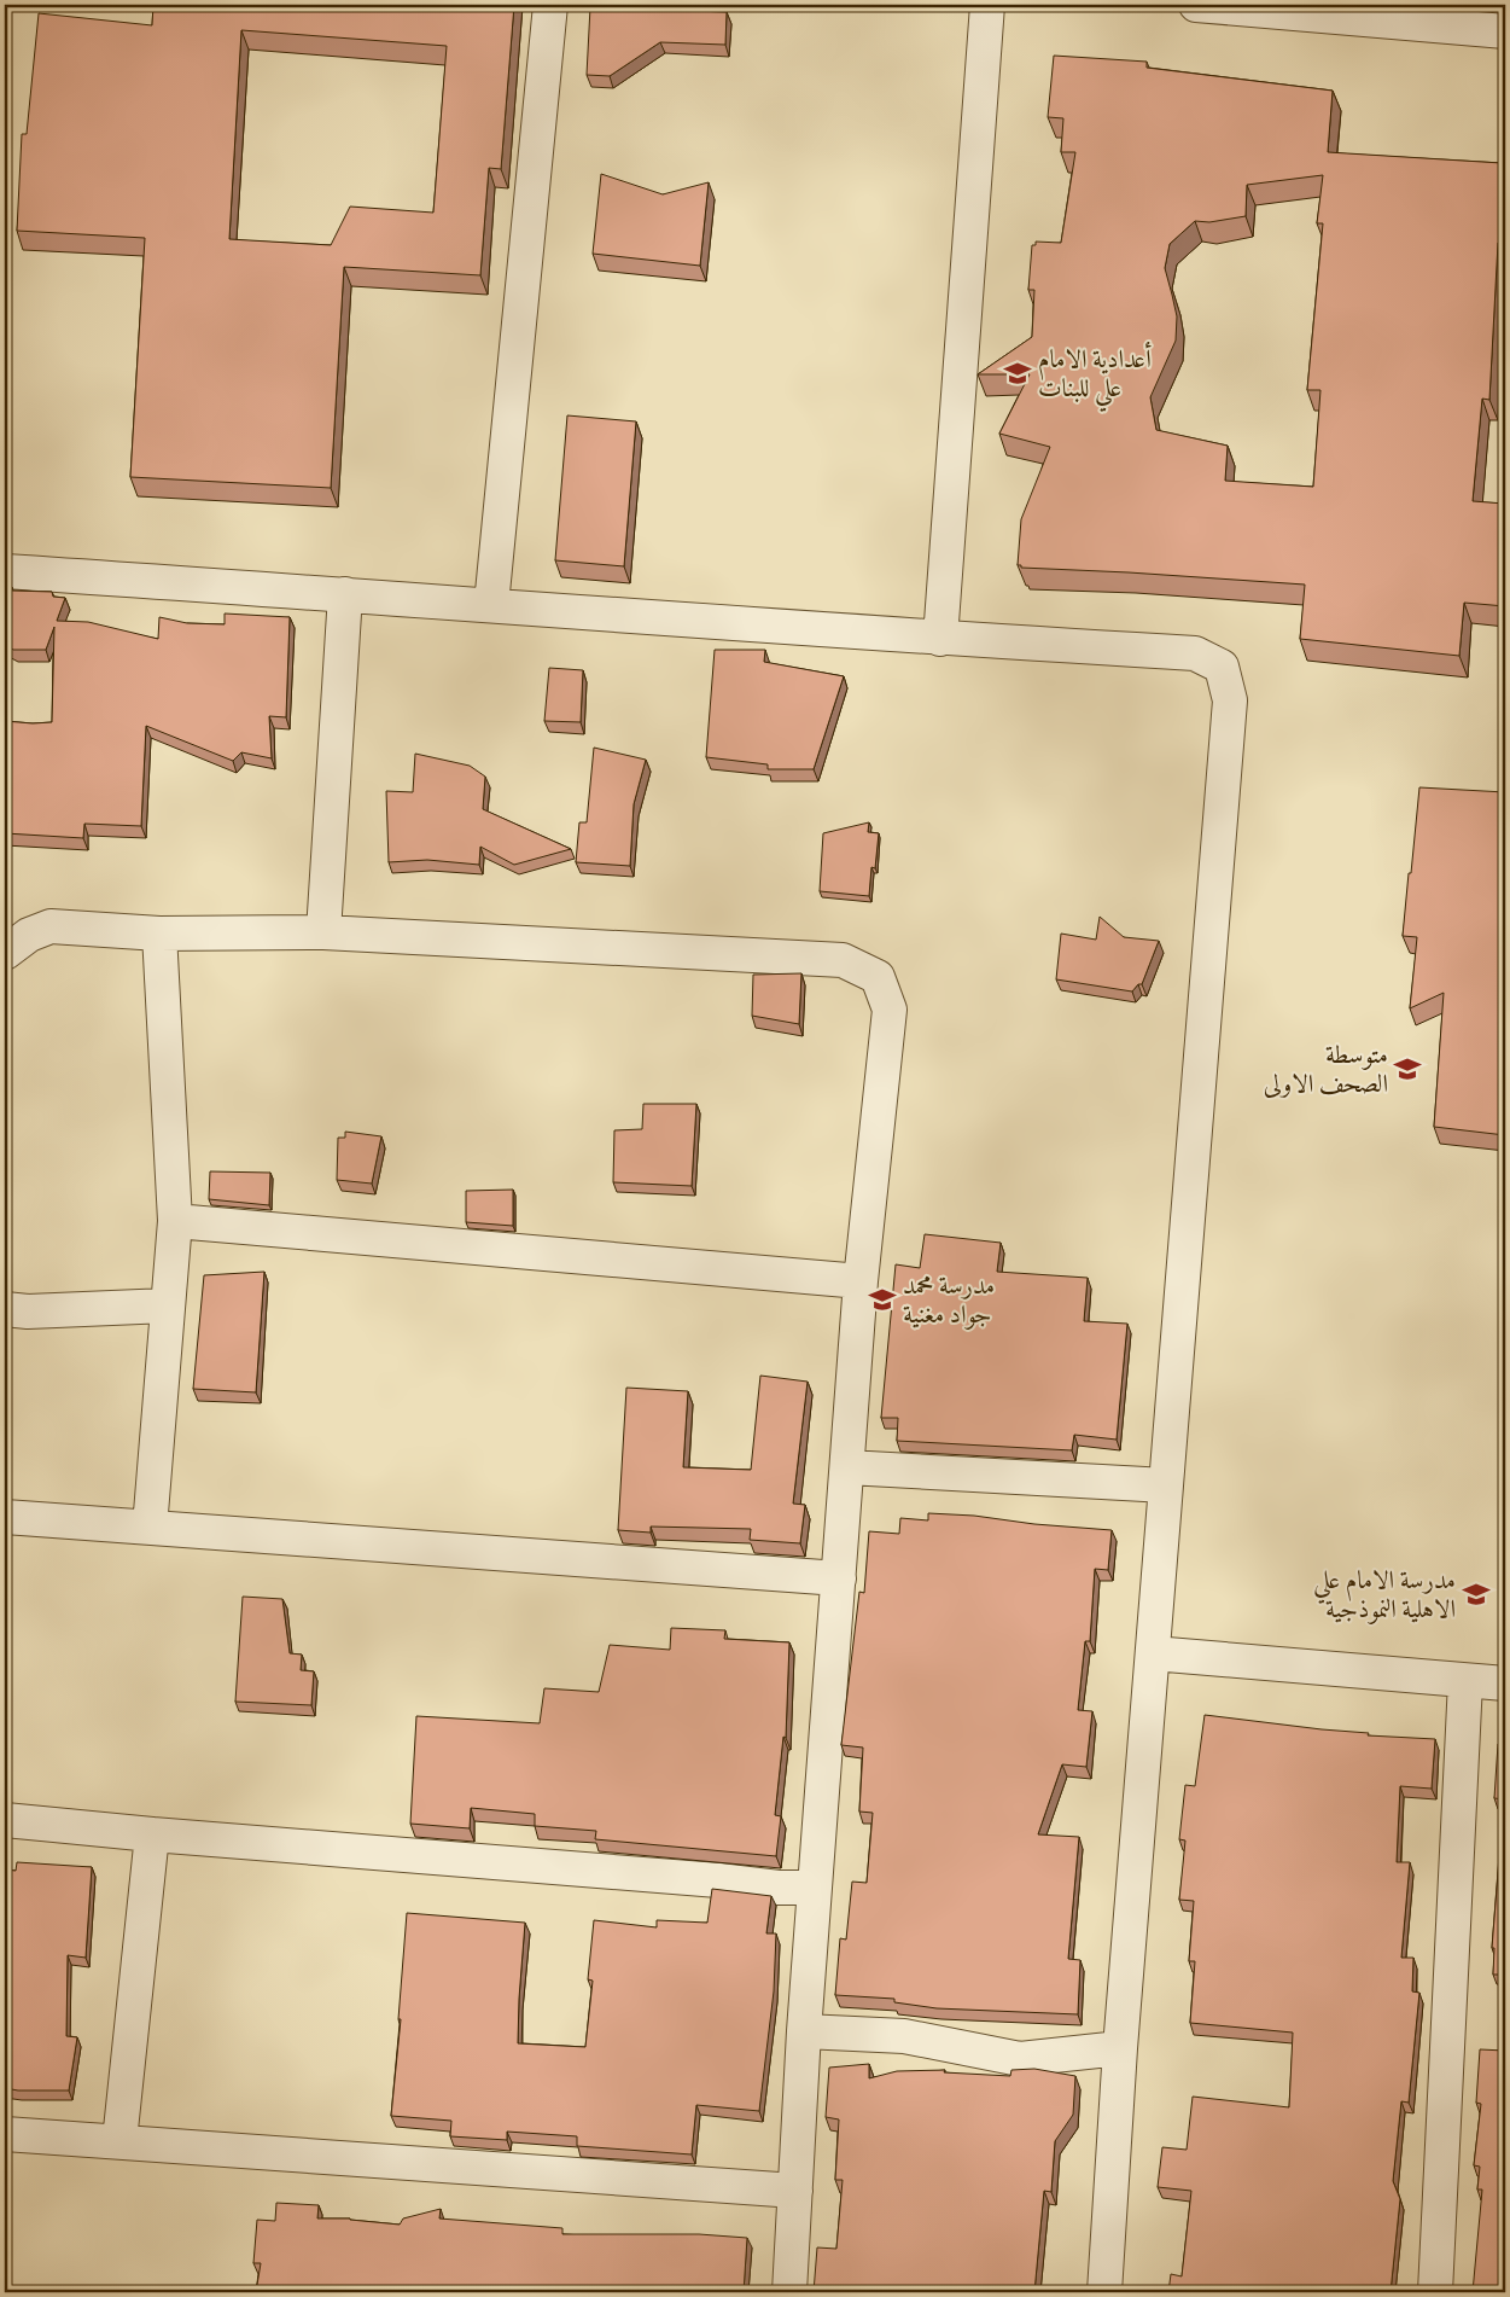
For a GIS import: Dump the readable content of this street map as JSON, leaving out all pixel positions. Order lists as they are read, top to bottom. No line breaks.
{"places":{"school or university":["أعدادية الامام علي للبنات","متوسطة الصحف الاولى","مدرسة محمد جواد مغنية","مدرسة الامام علي الاهلية النموذجية"]}}
